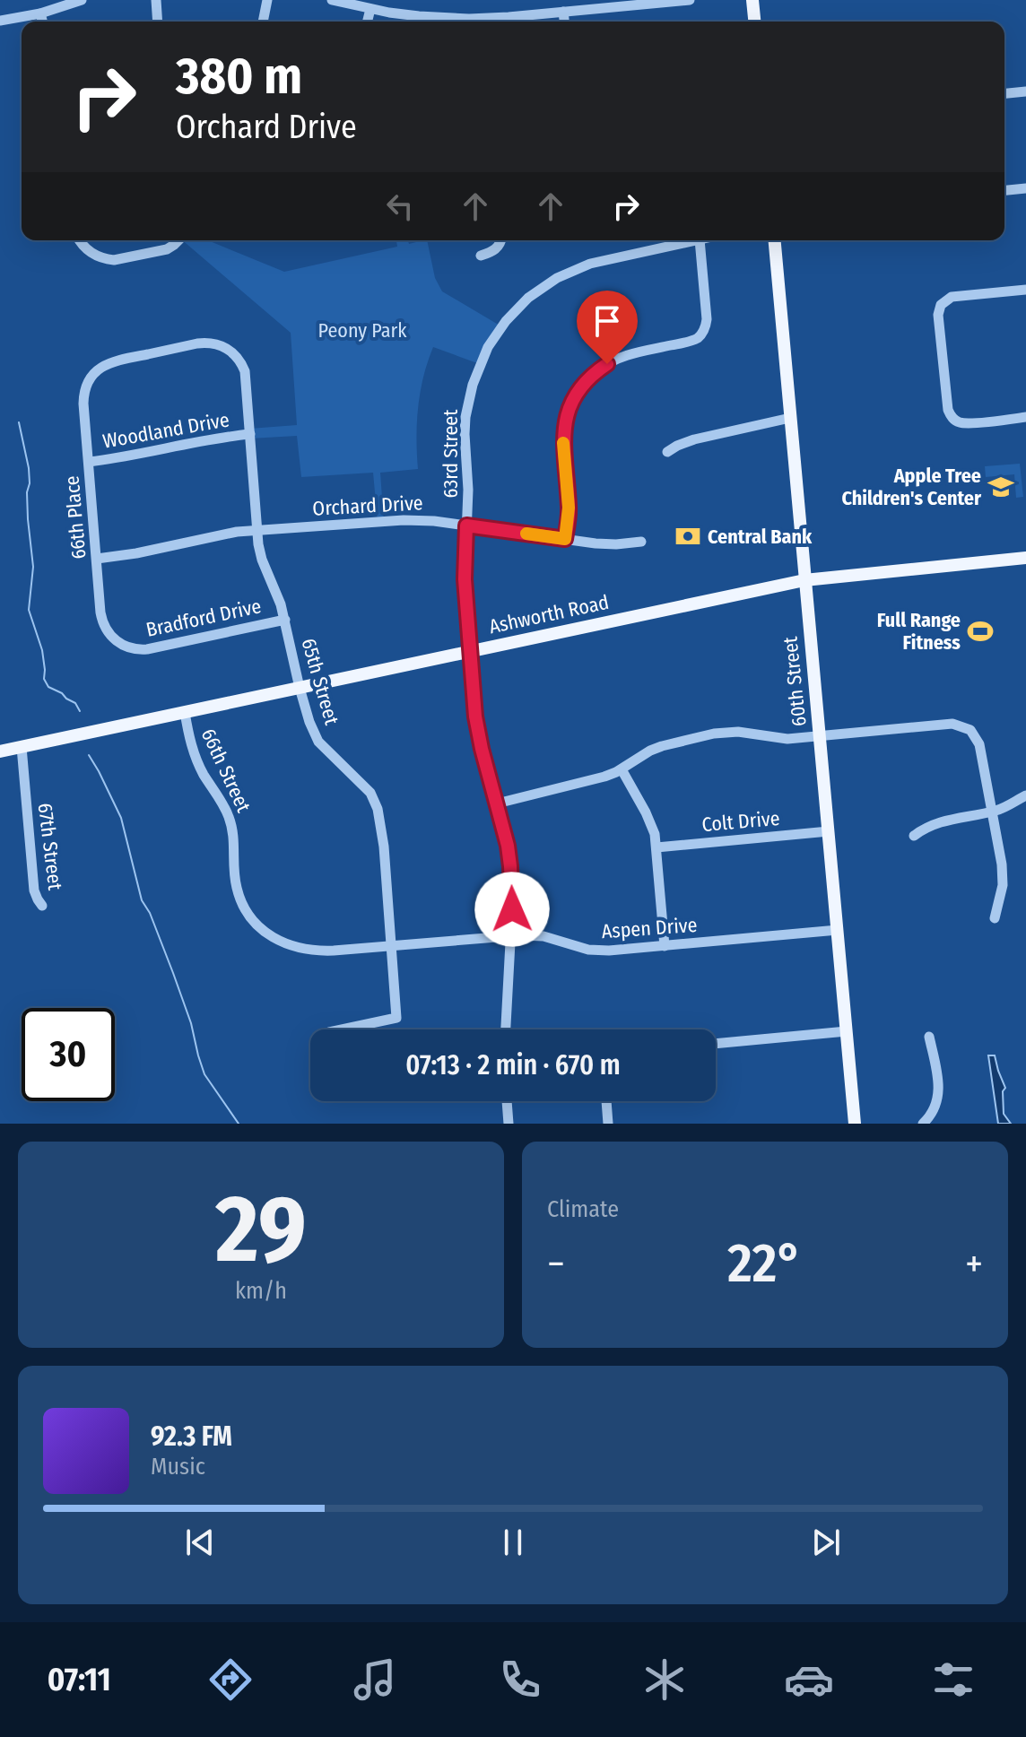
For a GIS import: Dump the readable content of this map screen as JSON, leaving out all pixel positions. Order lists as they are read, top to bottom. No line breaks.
{"streets":{"main road":["Ashworth Road","60th Street"],"street":["Woodland Drive","63rd Street","Orchard Drive","66th Place","Bradford Drive","65th Street","66th Street","Colt Drive","67th Street","Aspen Drive"]},"crossings":[["Woodland Drive","66th Place"],["Woodland Drive","65th Street"],["63rd Street","Orchard Drive"],["63rd Street","Ashworth Road"],["63rd Street","Aspen Drive"],["Orchard Drive","66th Place"],["Orchard Drive","65th Street"],["66th Place","Bradford Drive"],["66th Place","65th Street"],["Ashworth Road","65th Street"],["Ashworth Road","60th Street"],["Ashworth Road","66th Street"],["Ashworth Road","67th Street"],["Bradford Drive","65th Street"],["65th Street","Aspen Drive"],["60th Street","Colt Drive"],["60th Street","Aspen Drive"],["66th Street","Aspen Drive"]],"parks":["Peony Park"],"places":{"school or university":["Apple Tree Children's Center"],"bank":["Central Bank"],"sports":["Full Range Fitness"]},"page":{"turn":["380 m","Orchard Drive"],"limit":"30","trip":"07:13 · 2 min · 670 m","tile":[["29","km/h"],"Climate"],"heat":["−","22°","+"],"song":["92.3 FM","Music"],"tabs":"07:11"}}
